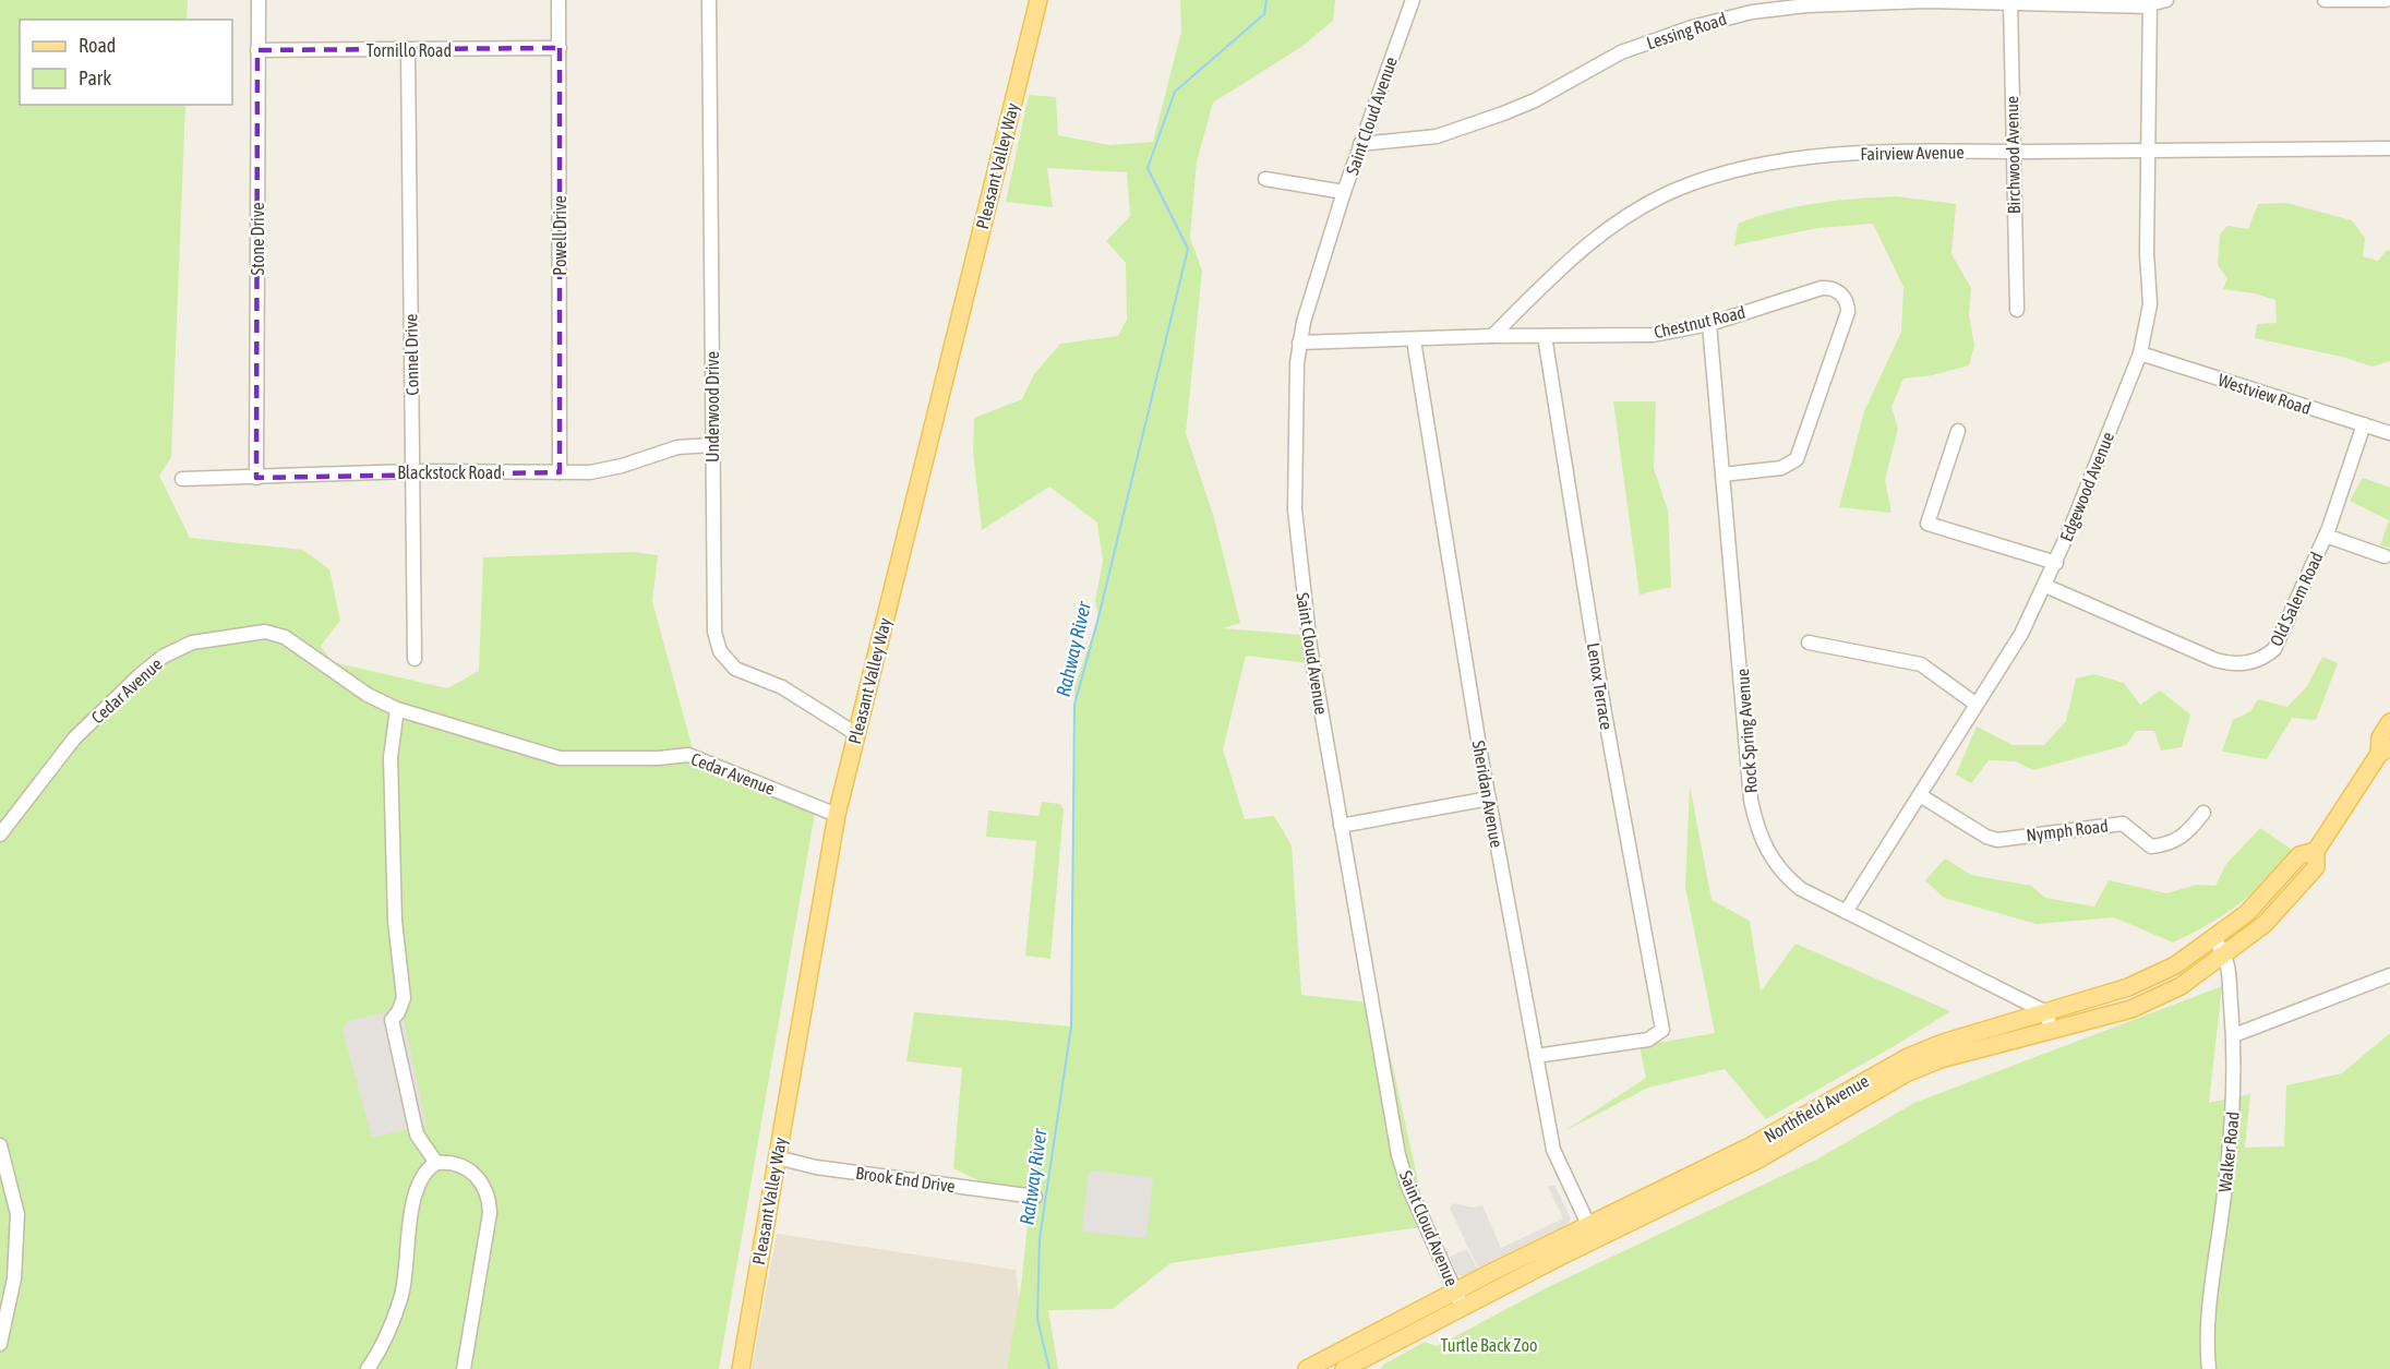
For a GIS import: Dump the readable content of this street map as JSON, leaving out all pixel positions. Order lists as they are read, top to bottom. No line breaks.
{"streets":{"main road":["Pleasant Valley Way","Northfield Avenue"],"street":["Lessing Road","Tornillo Road","Saint Cloud Avenue","Fairview Avenue","Birchwood Avenue","Powell Drive","Stone Drive","Chestnut Road","Connel Drive","Westview Road","Underwood Drive","Blackstock Road","Edgewood Avenue","Old Salem Road","Lenox Terrace","Cedar Avenue","Rock Spring Avenue","Sheridan Avenue","Nymph Road","Walker Road","Brook End Drive"]},"crossings":[["Lessing Road","Saint Cloud Avenue"],["Lessing Road","Birchwood Avenue"],["Lessing Road","Edgewood Avenue"],["Tornillo Road","Powell Drive"],["Tornillo Road","Stone Drive"],["Tornillo Road","Connel Drive"],["Saint Cloud Avenue","Chestnut Road"],["Saint Cloud Avenue","Northfield Avenue"],["Fairview Avenue","Birchwood Avenue"],["Fairview Avenue","Chestnut Road"],["Fairview Avenue","Edgewood Avenue"],["Pleasant Valley Way","Underwood Drive"],["Pleasant Valley Way","Cedar Avenue"],["Pleasant Valley Way","Brook End Drive"],["Powell Drive","Blackstock Road"],["Stone Drive","Blackstock Road"],["Chestnut Road","Lenox Terrace"],["Chestnut Road","Rock Spring Avenue"],["Chestnut Road","Sheridan Avenue"],["Connel Drive","Blackstock Road"],["Westview Road","Edgewood Avenue"],["Westview Road","Old Salem Road"],["Underwood Drive","Blackstock Road"],["Edgewood Avenue","Old Salem Road"],["Edgewood Avenue","Rock Spring Avenue"],["Edgewood Avenue","Nymph Road"],["Lenox Terrace","Sheridan Avenue"],["Rock Spring Avenue","Northfield Avenue"],["Sheridan Avenue","Northfield Avenue"],["Northfield Avenue","Walker Road"]],"water":["Rahway River"],"parks":["Turtle Back Zoo"],"legend":["Road","Park"]}
